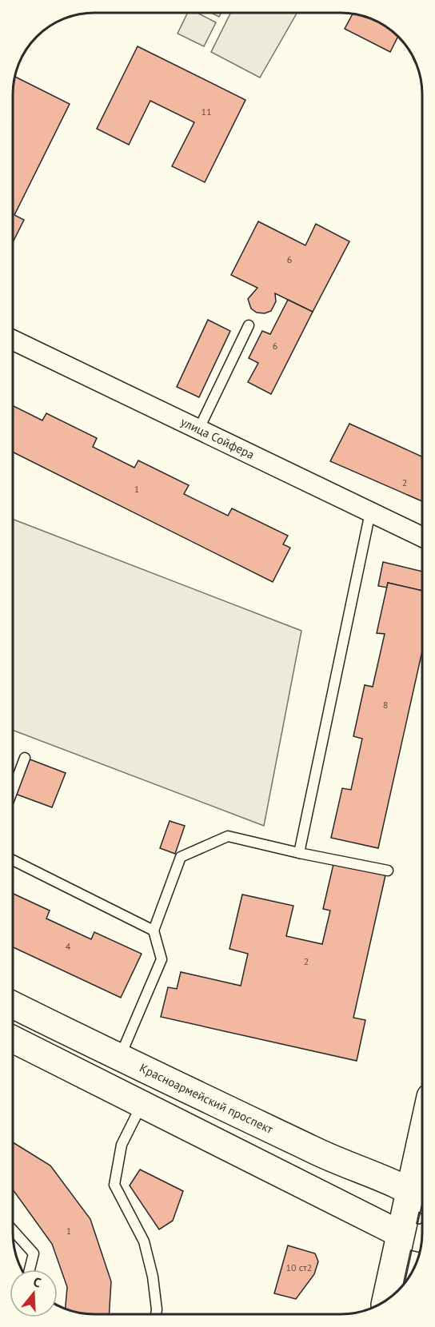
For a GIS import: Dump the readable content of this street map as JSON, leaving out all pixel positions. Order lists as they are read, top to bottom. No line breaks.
{"streets":{"main road":["Красноармейский проспект"],"street":["улица Сойфера"]},"house_numbers":["11","6","6","2","1","8","4","2","1","10 ст2"],"north":"top"}
